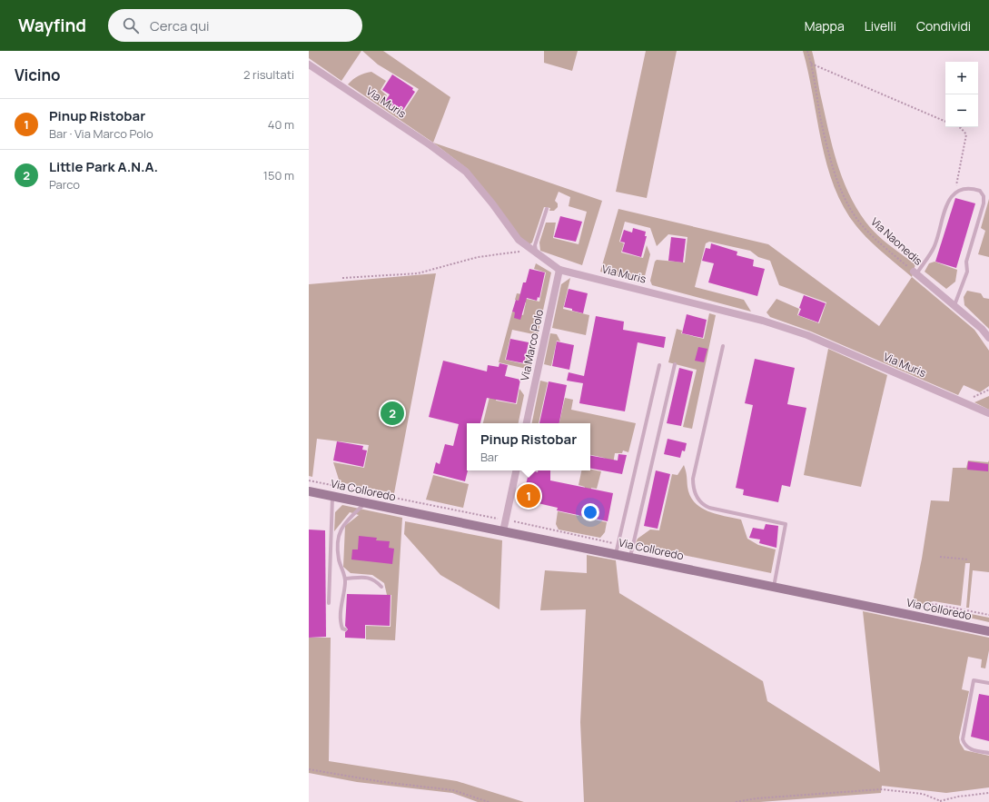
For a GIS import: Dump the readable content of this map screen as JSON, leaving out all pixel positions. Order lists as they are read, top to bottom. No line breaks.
{"streets":{"main road":["Via Colloredo"],"street":["Via Muris","Via Naonedis","Via Marco Polo"]},"crossings":[["Via Muris","Via Marco Polo"]],"page":{"header":"Wayfind","search":"Cerca qui","nav":["Mappa","Livelli","Condividi"],"heading":["Vicino","2 risultati"],"map_buttons":["+","−"],"list":[{"mark":"1","name":"Pinup Ristobar","note":"Bar · Via Marco Polo","value":"40 m"},{"mark":"2","name":"Little Park A.N.A.","note":"Parco","value":"150 m"}],"pins":["2","1"],"popup":["Pinup Ristobar","Bar"]}}
